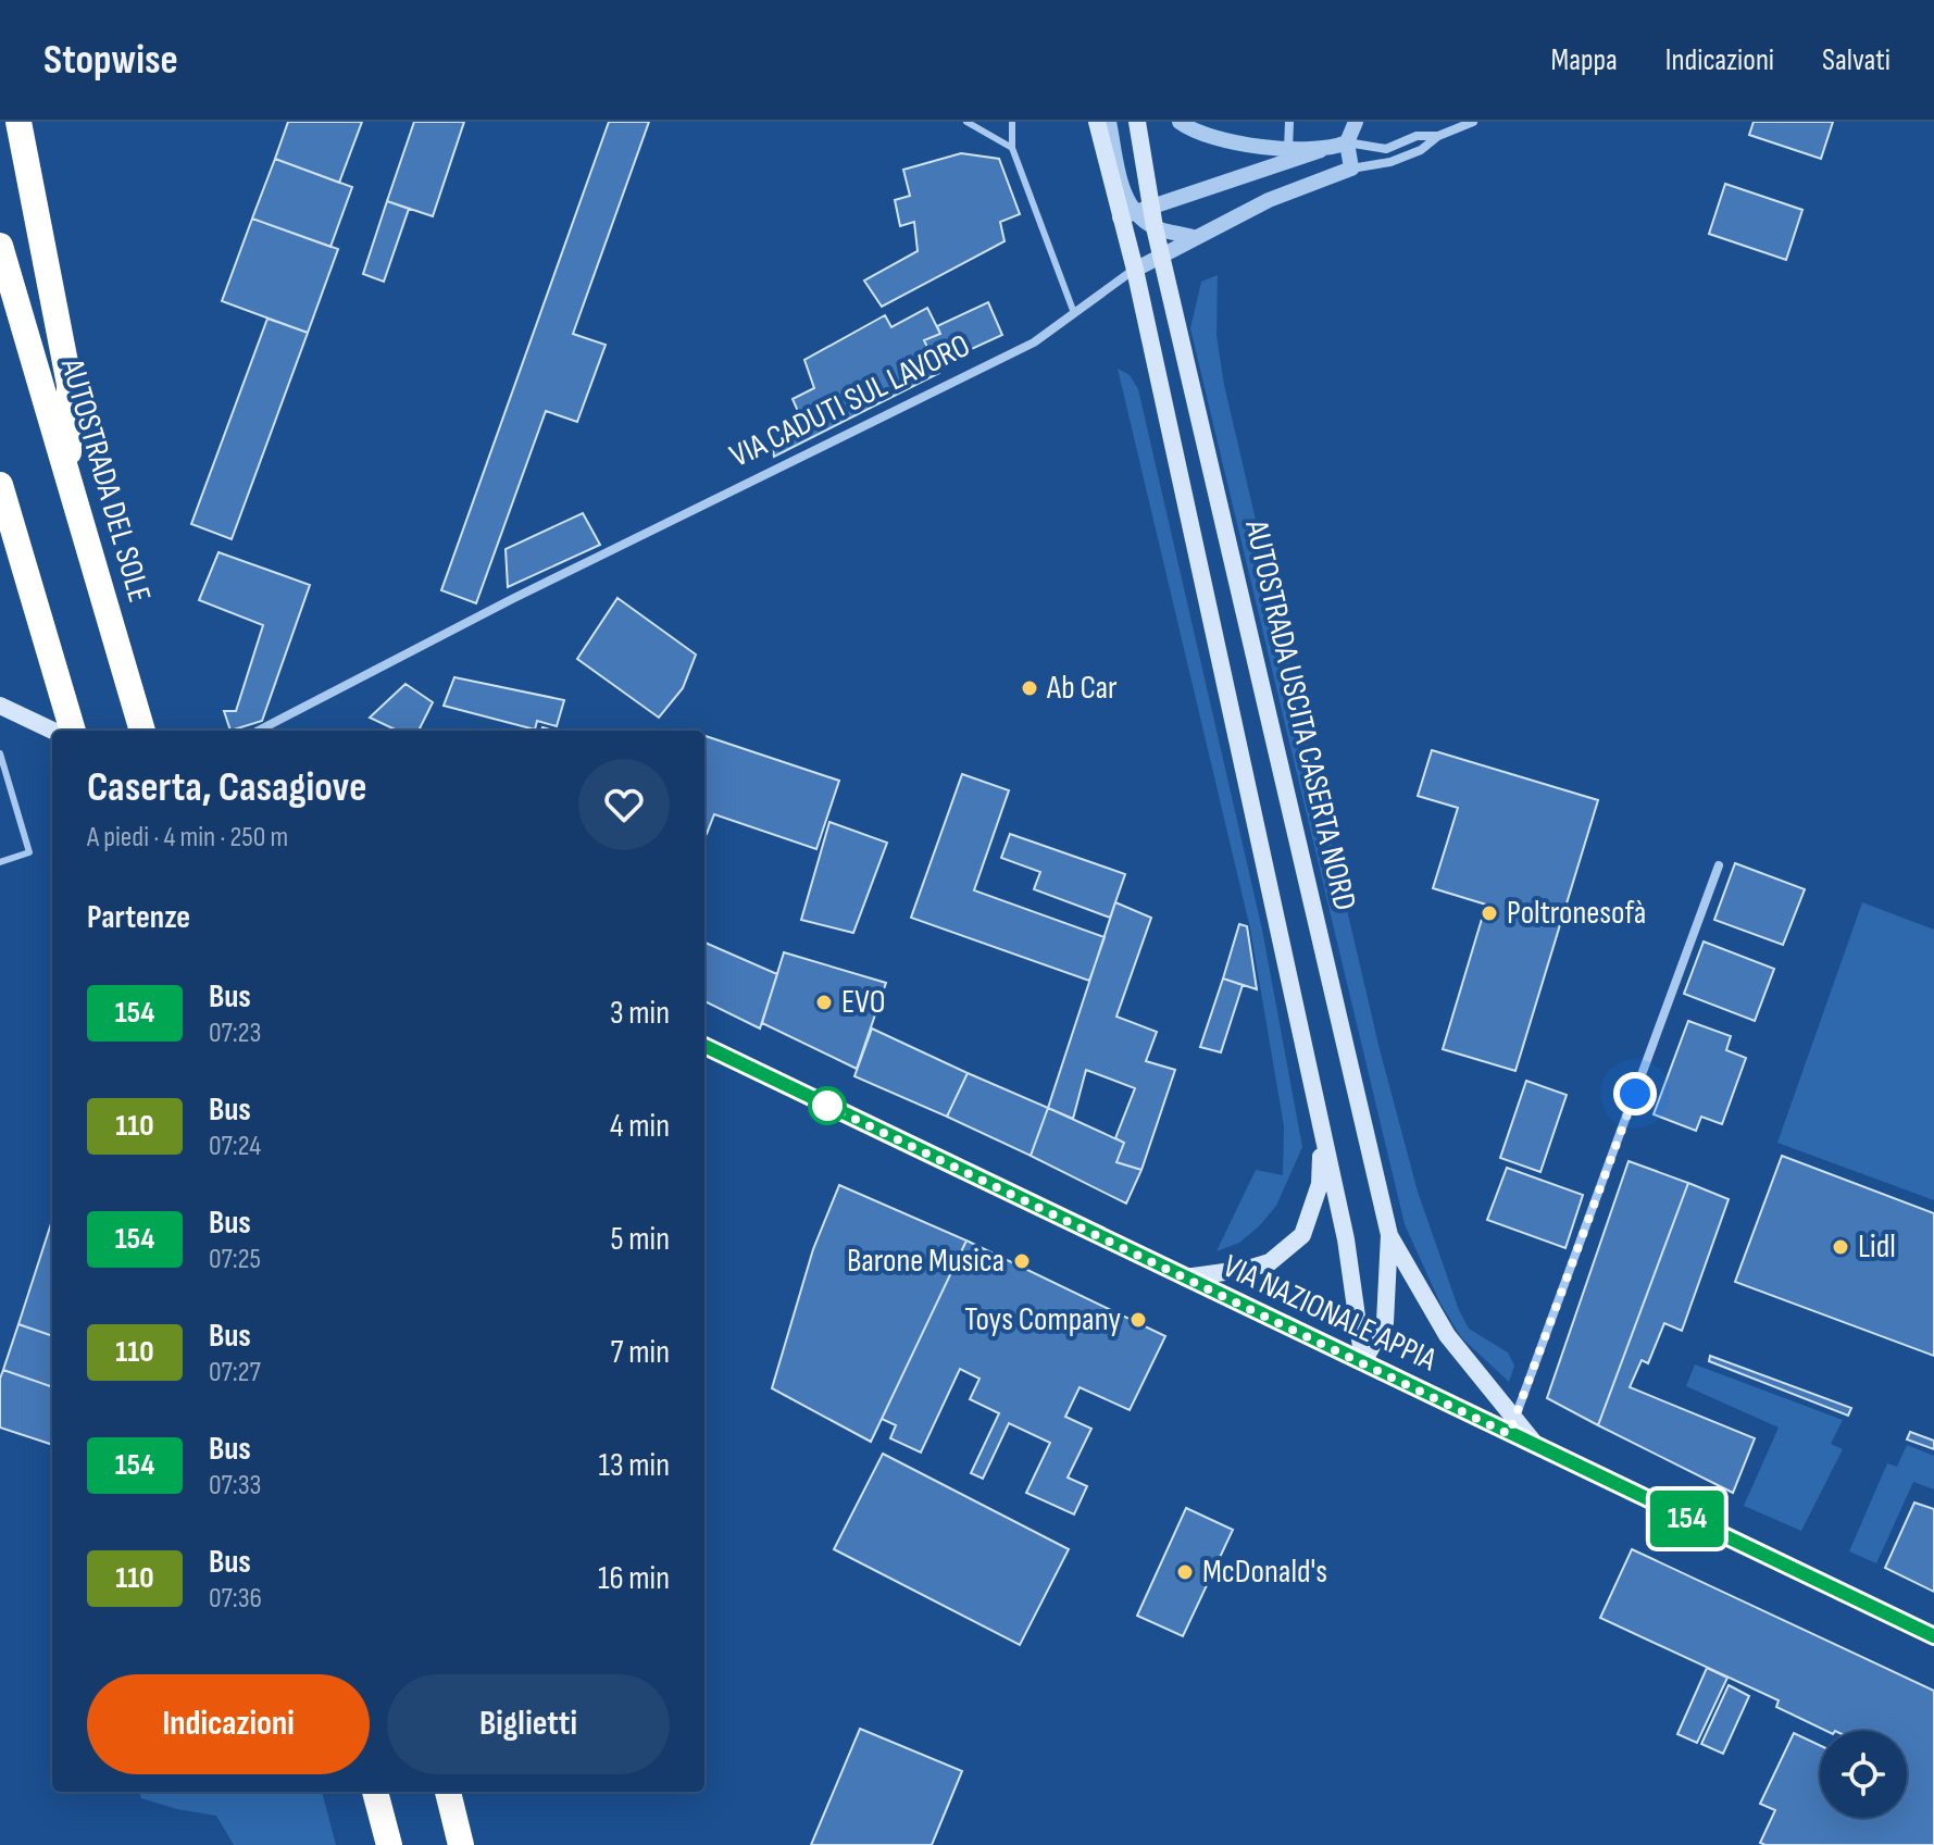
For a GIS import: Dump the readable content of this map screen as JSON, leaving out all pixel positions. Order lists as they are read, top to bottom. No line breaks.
{"streets":{"highway":["AUTOSTRADA DEL SOLE"],"main road":["AUTOSTRADA USCITA CASERTA NORD","VIA NAZIONALE APPIA"],"street":["VIA CADUTI SUL LAVORO"]},"crossings":[["VIA CADUTI SUL LAVORO","AUTOSTRADA USCITA CASERTA NORD"],["AUTOSTRADA USCITA CASERTA NORD","VIA NAZIONALE APPIA"]],"places":["Ab Car","Poltronesofà","EVO","Lidl","Barone Musica","Toys Company","McDonald's"],"lines":["bus line 154"],"page":{"header":"Stopwise","nav":["Mappa","Indicazioni","Salvati"],"on_map":"154","heading":[["Caserta, Casagiove","A piedi · 4 min · 250 m"],"Partenze"],"list":[{"mark":"154","name":"Bus","note":"07:23","value":"3 min"},{"mark":"110","name":"Bus","note":"07:24","value":"4 min"},{"mark":"154","name":"Bus","note":"07:25","value":"5 min"},{"mark":"110","name":"Bus","note":"07:27","value":"7 min"},{"mark":"154","name":"Bus","note":"07:33","value":"13 min"},{"mark":"110","name":"Bus","note":"07:36","value":"16 min"}],"buttons":["Indicazioni","Biglietti"]}}
